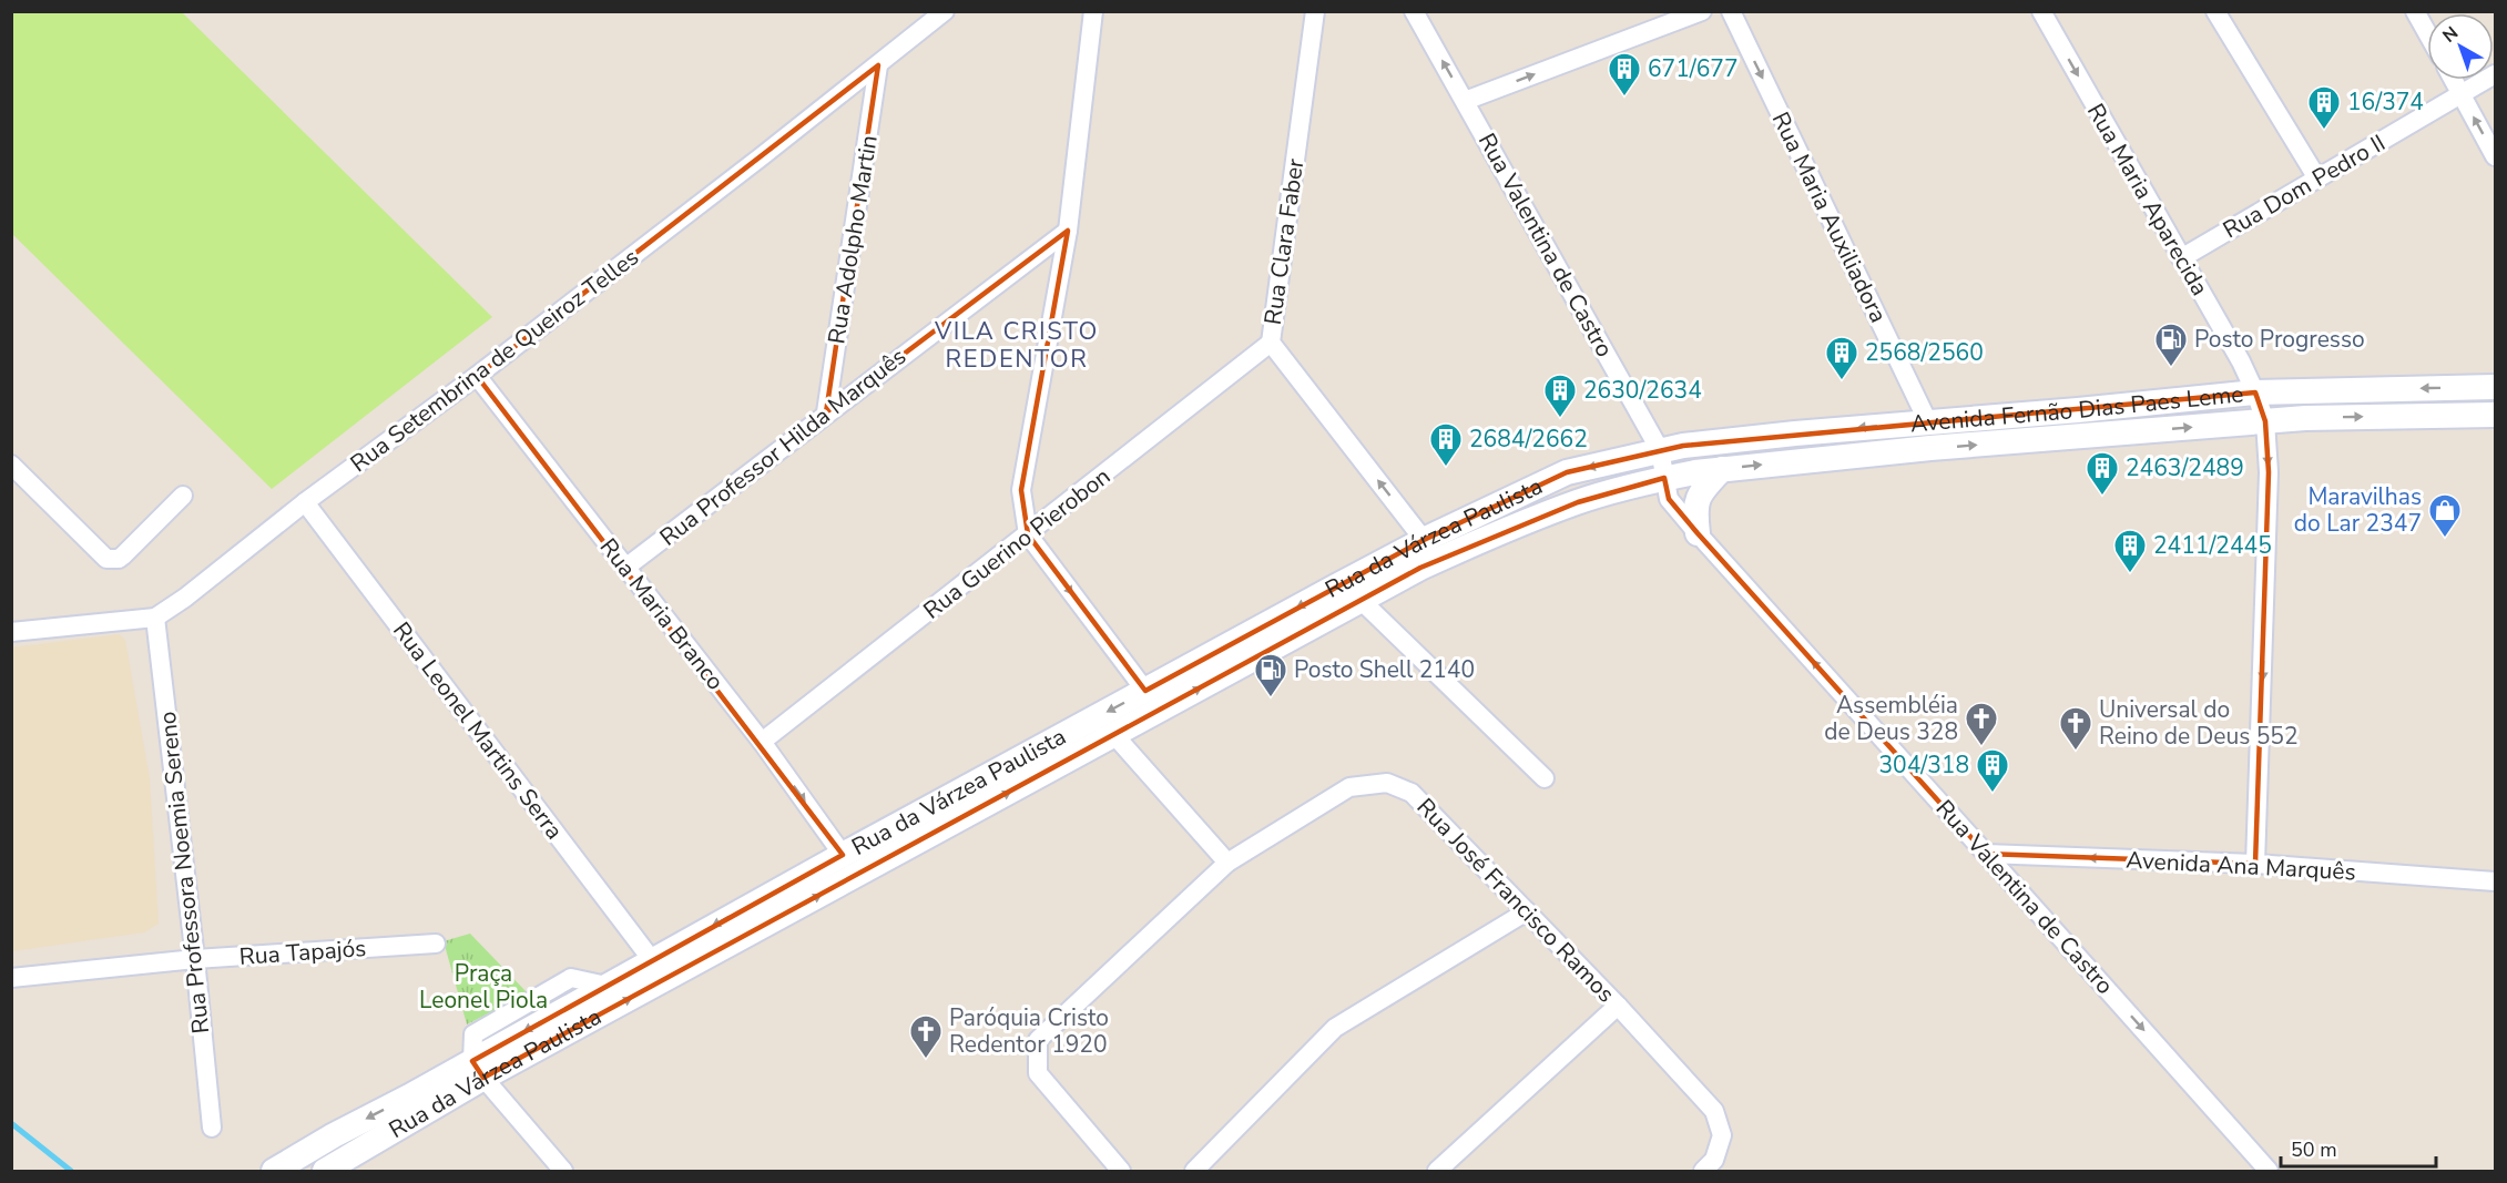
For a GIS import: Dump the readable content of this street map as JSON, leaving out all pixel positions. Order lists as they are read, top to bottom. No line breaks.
{"streets":{"main road":["Avenida Fernão Dias Paes Leme","Rua da Várzea Paulista"],"street":["Rua Dom Pedro II","Rua Maria Aparecida","Rua Maria Auxiliadora","Rua Adolpho Martin","Rua Clara Faber","Rua Valentina de Castro","Rua Setembrina de Queiroz Telles","Rua Professor Hilda Marquês","Rua Guerino Pierobon","Rua Maria Branco","Rua Leonel Martins Serra","Avenida Ana Marquês","Rua Professora Noemia Sereno","Rua José Francisco Ramos","Rua Tapajós"]},"crossings":[["Rua Dom Pedro II","Rua Maria Aparecida"],["Rua Maria Aparecida","Avenida Fernão Dias Paes Leme"],["Rua Maria Aparecida","Avenida Ana Marquês"],["Rua Maria Auxiliadora","Avenida Fernão Dias Paes Leme"],["Rua Adolpho Martin","Rua Setembrina de Queiroz Telles"],["Rua Adolpho Martin","Rua Professor Hilda Marquês"],["Rua Clara Faber","Rua da Várzea Paulista"],["Rua Clara Faber","Rua Guerino Pierobon"],["Rua Valentina de Castro","Avenida Fernão Dias Paes Leme"],["Rua Valentina de Castro","Rua da Várzea Paulista"],["Rua Valentina de Castro","Avenida Ana Marquês"],["Rua Setembrina de Queiroz Telles","Rua Maria Branco"],["Rua Setembrina de Queiroz Telles","Rua Leonel Martins Serra"],["Rua Setembrina de Queiroz Telles","Rua Professora Noemia Sereno"],["Avenida Fernão Dias Paes Leme","Rua da Várzea Paulista"],["Rua Professor Hilda Marquês","Rua Maria Branco"],["Rua da Várzea Paulista","Rua Maria Branco"],["Rua da Várzea Paulista","Rua Leonel Martins Serra"],["Rua Guerino Pierobon","Rua Maria Branco"],["Rua Professora Noemia Sereno","Rua Tapajós"]],"one_way":["Rua Maria Aparecida","Rua Maria Auxiliadora","Rua Clara Faber","Avenida Ana Marquês"],"districts":["VILA CRISTO REDENTOR"],"parks":["Praça Leonel Piola"],"places":{"building":["671/677","16/374","2568/2560","2630/2634","2684/2662","2463/2489","2411/2445","304/318"],"fuel station":["Posto Progresso","Posto Shell 2140"],"shop":["Maravilhas do Lar 2347"],"church":["Assembléia de Deus 328","Universal do Reino de Deus 552","Paróquia Cristo Redentor 1920"]},"scale_bar":"50 m","north":"top left"}
